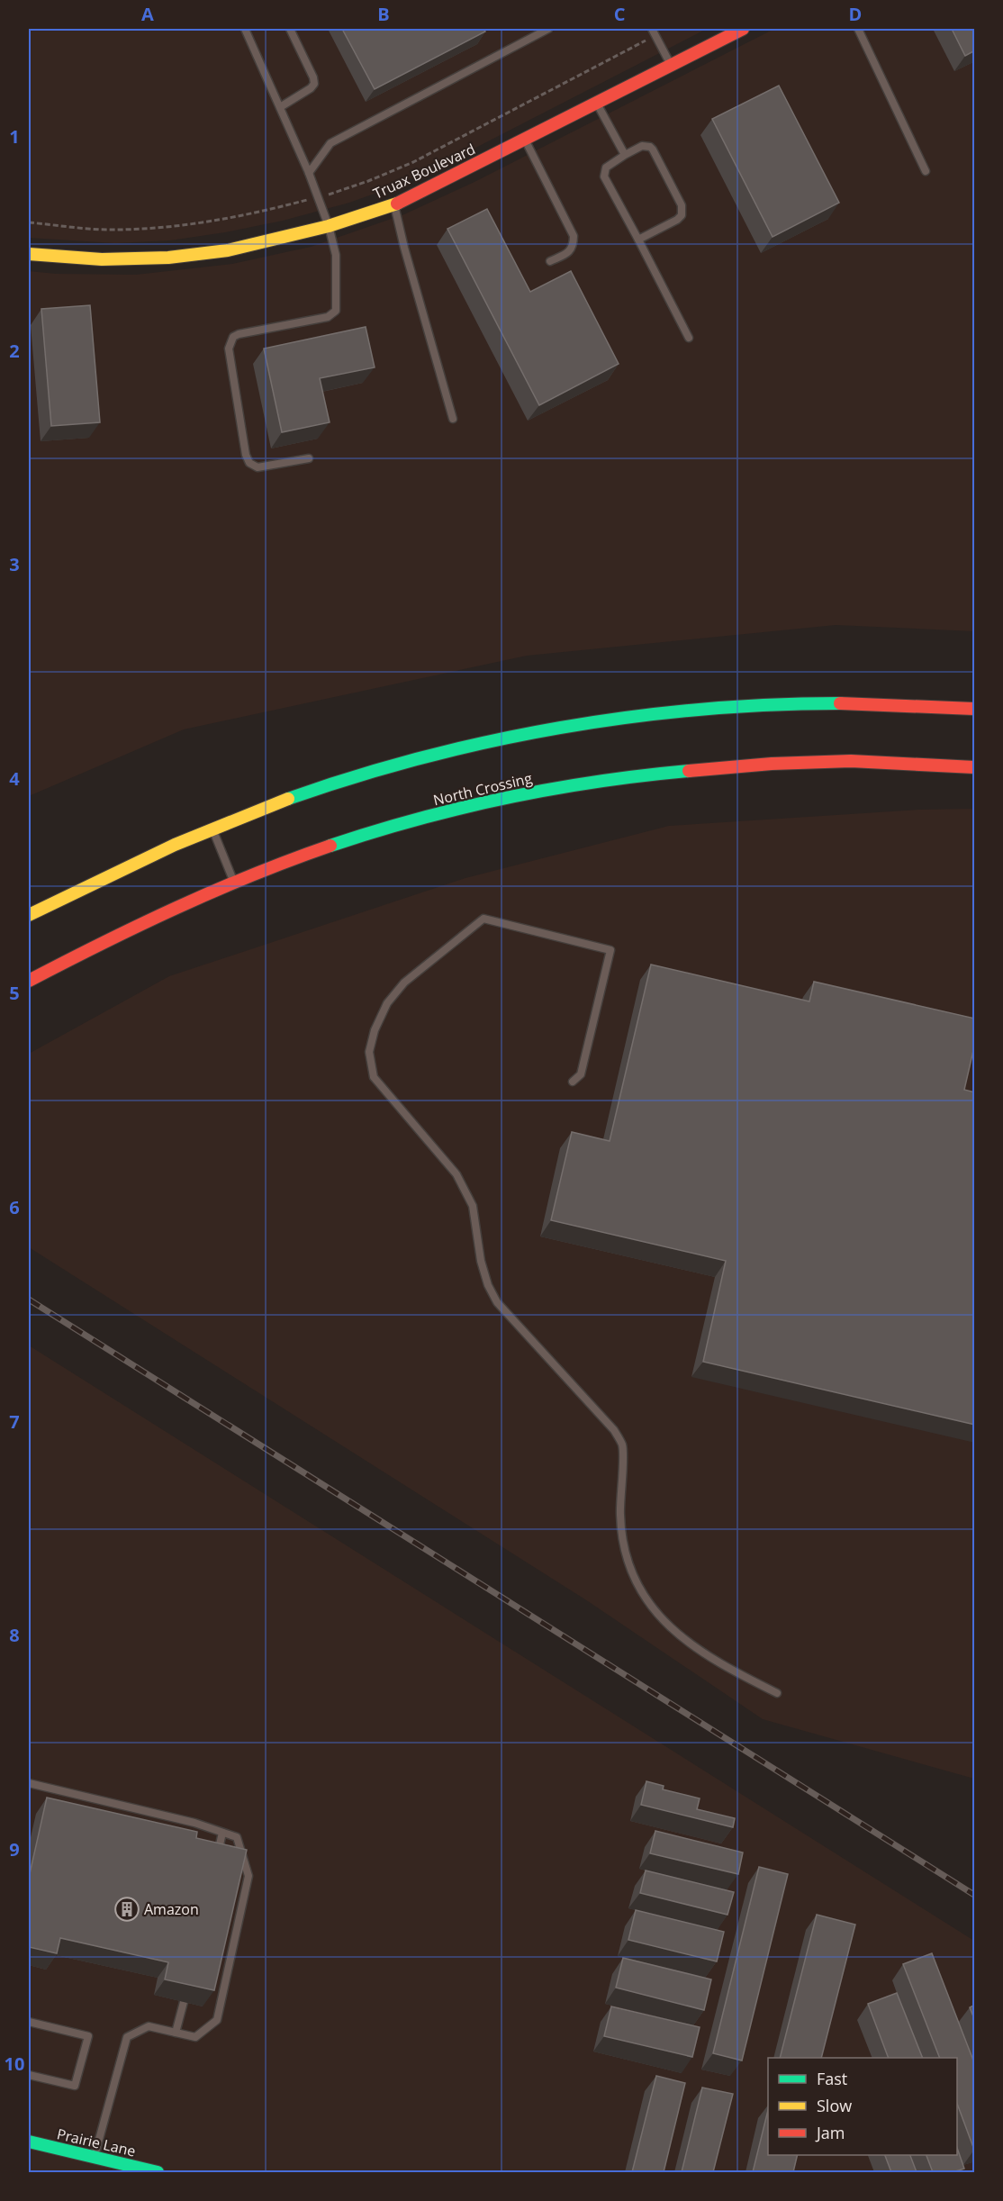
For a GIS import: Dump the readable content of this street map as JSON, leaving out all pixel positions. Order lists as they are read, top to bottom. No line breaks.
{"streets":{"main road":["Truax Boulevard","North Crossing","Prairie Lane"]},"places":{"building":["Amazon"]},"legend":["Fast","Slow","Jam"],"grid":{"columns":["A","B","C","D"],"rows":["1","2","3","4","5","6","7","8","9","10"]}}
